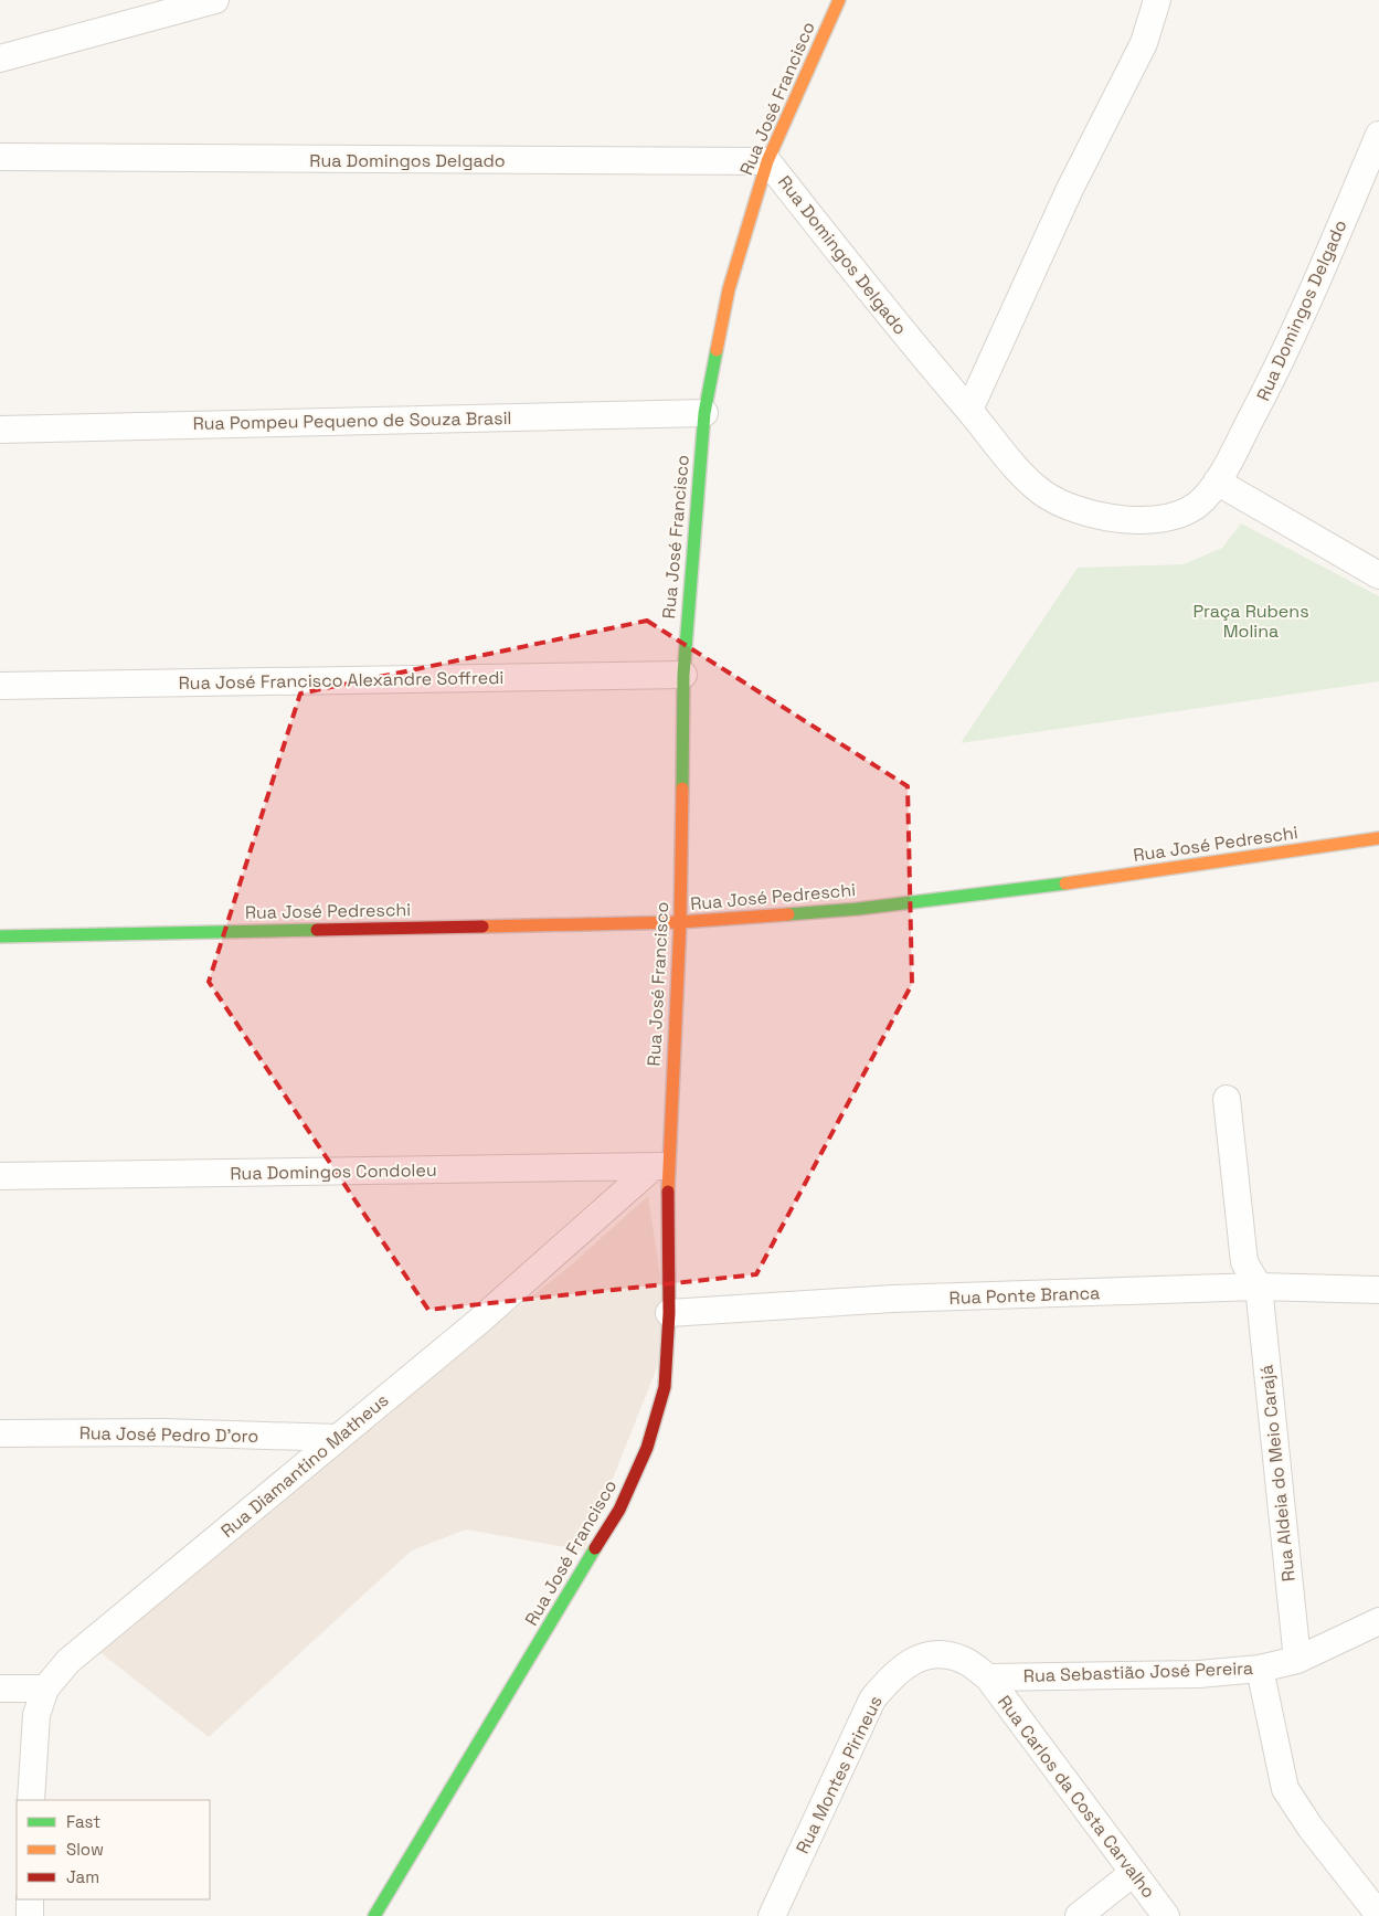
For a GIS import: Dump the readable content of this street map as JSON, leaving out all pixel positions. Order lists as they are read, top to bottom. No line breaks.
{"streets":{"street":["Rua José Francisco","Rua Domingos Delgado","Rua Pompeu Pequeno de Souza Brasil","Rua José Francisco Alexandre Soffredi","Rua José Pedreschi","Rua Domingos Condoleu","Rua Ponte Branca","Rua José Pedro D'oro","Rua Diamantino Matheus","Rua Aldeia do Meio Carajá","Rua Sebastião José Pereira","Rua Montes Pirineus","Rua Carlos da Costa Carvalho"]},"crossings":[["Rua José Francisco","Rua Domingos Delgado"],["Rua José Francisco","Rua Pompeu Pequeno de Souza Brasil"],["Rua José Francisco","Rua José Francisco Alexandre Soffredi"],["Rua José Francisco","Rua José Pedreschi"],["Rua José Francisco","Rua Domingos Condoleu"],["Rua José Francisco","Rua Ponte Branca"],["Rua José Francisco","Rua Diamantino Matheus"],["Rua Domingos Condoleu","Rua Diamantino Matheus"],["Rua Ponte Branca","Rua Aldeia do Meio Carajá"],["Rua José Pedro D'oro","Rua Diamantino Matheus"],["Rua Aldeia do Meio Carajá","Rua Sebastião José Pereira"],["Rua Sebastião José Pereira","Rua Montes Pirineus"],["Rua Sebastião José Pereira","Rua Carlos da Costa Carvalho"],["Rua Montes Pirineus","Rua Carlos da Costa Carvalho"]],"parks":["Praça Rubens Molina"],"legend":["Fast","Slow","Jam"]}
